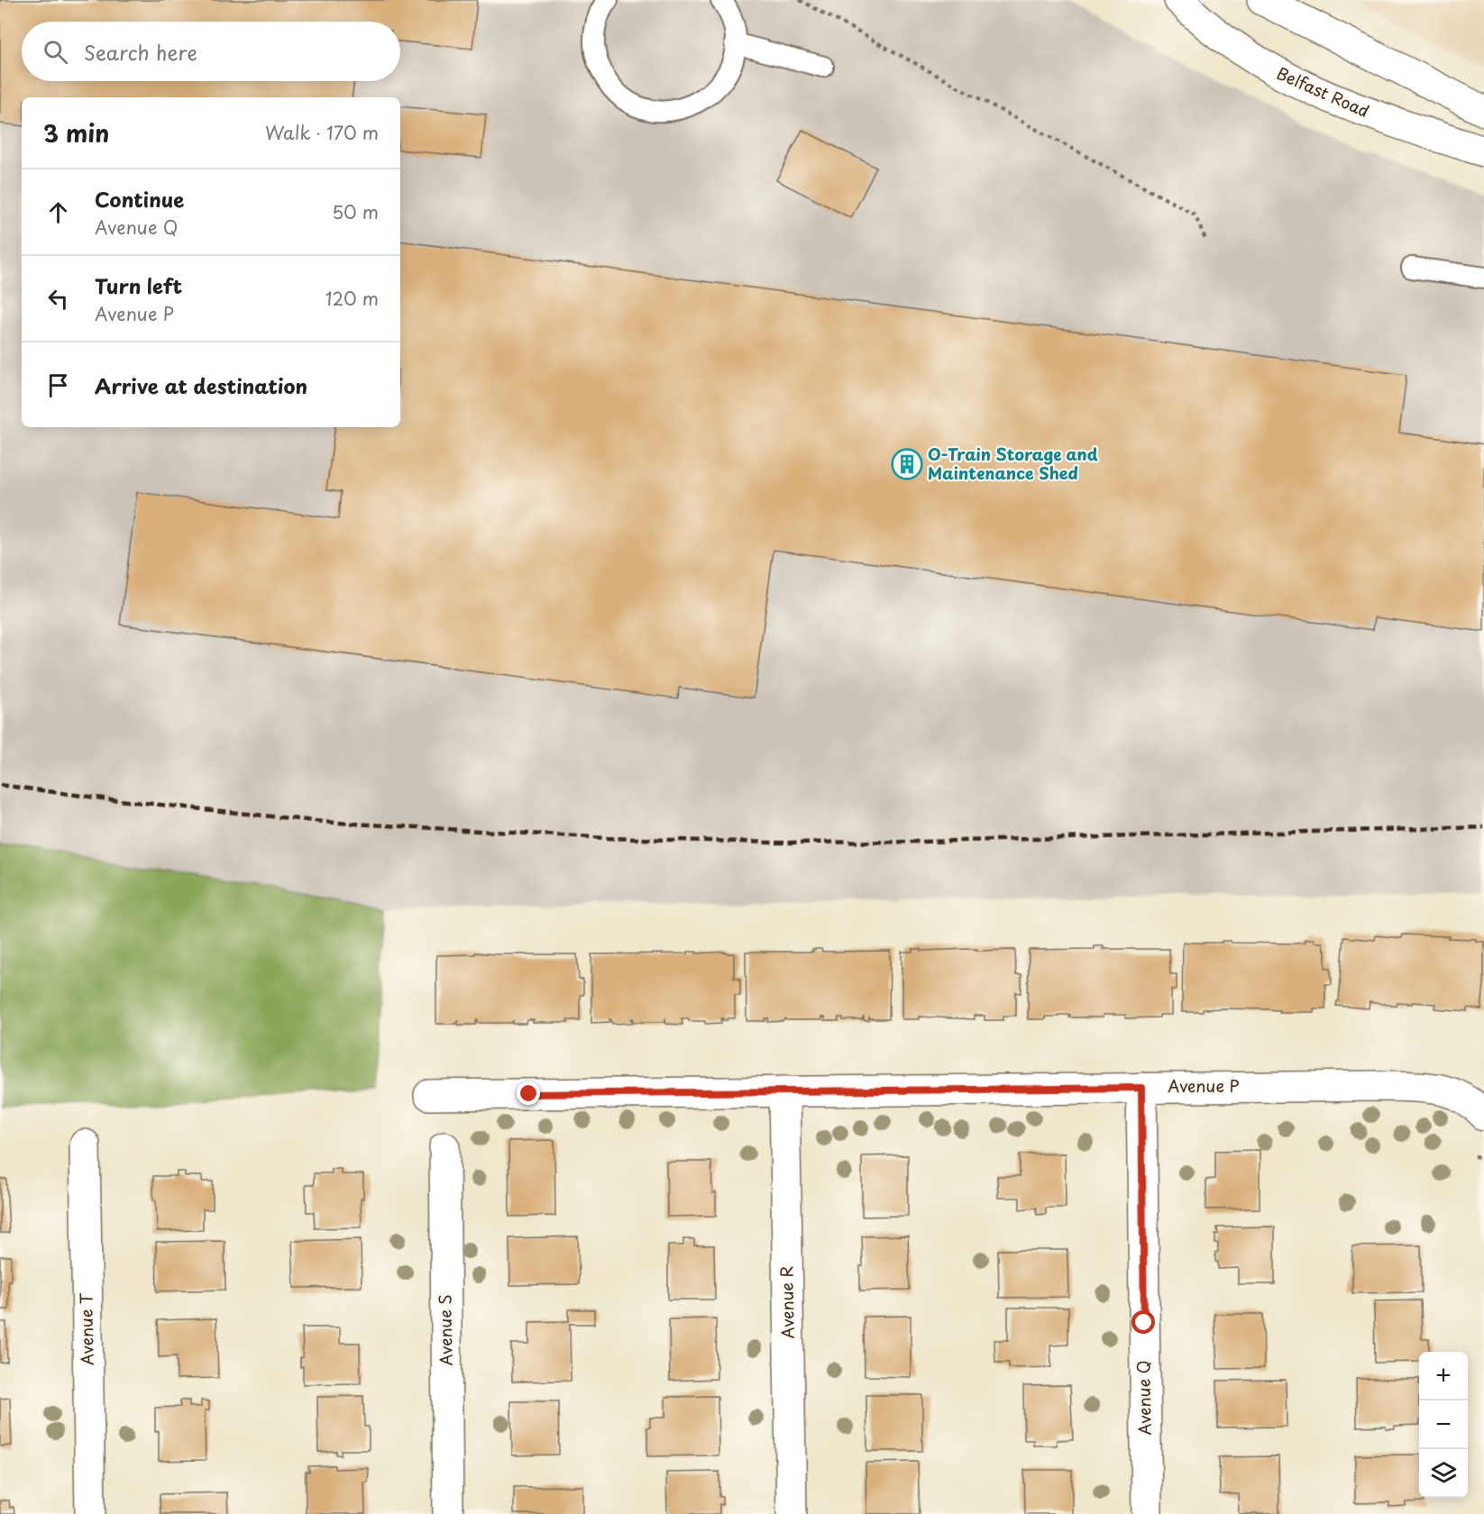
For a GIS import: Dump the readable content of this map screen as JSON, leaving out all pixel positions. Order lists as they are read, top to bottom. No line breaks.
{"streets":{"street":["Belfast Road","Avenue P","Avenue R","Avenue T","Avenue S","Avenue Q"]},"crossings":[["Avenue P","Avenue R"],["Avenue P","Avenue Q"]],"places":{"building":["O-Train Storage and Maintenance Shed"]},"page":{"search":"Search here","heading":["3 min","Walk · 170 m"],"list":[["Continue","Avenue Q","50 m"],["Turn left","Avenue P","120 m"],"Arrive at destination"],"map_buttons":["+","−"]}}
